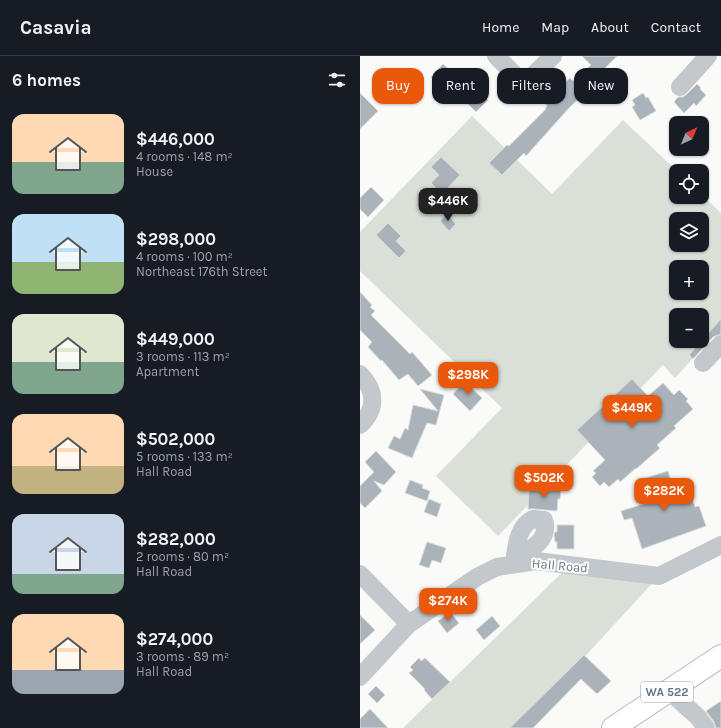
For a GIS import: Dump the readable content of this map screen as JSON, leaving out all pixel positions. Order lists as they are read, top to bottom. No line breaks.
{"streets":{"main road":["WA 522"],"street":["Hall Road"]},"north":"top right","page":{"header":"Casavia","nav":["Home","Map","About","Contact"],"heading":"6 homes","chip":["Buy","Rent","Filters","New"],"list":[{"name":"$446,000","note":"4 rooms · 148 m² · House"},{"name":"$298,000","note":"4 rooms · 100 m² · Northeast 176th Street"},{"name":"$449,000","note":"3 rooms · 113 m² · Apartment"},{"name":"$502,000","note":"5 rooms · 133 m² · Hall Road"},{"name":"$282,000","note":"2 rooms · 80 m² · Hall Road"},{"name":"$274,000","note":"3 rooms · 89 m² · Hall Road"}],"map_buttons":["+","−"],"price":["$446K","$298K","$449K","$502K","$282K","$274K"]}}
